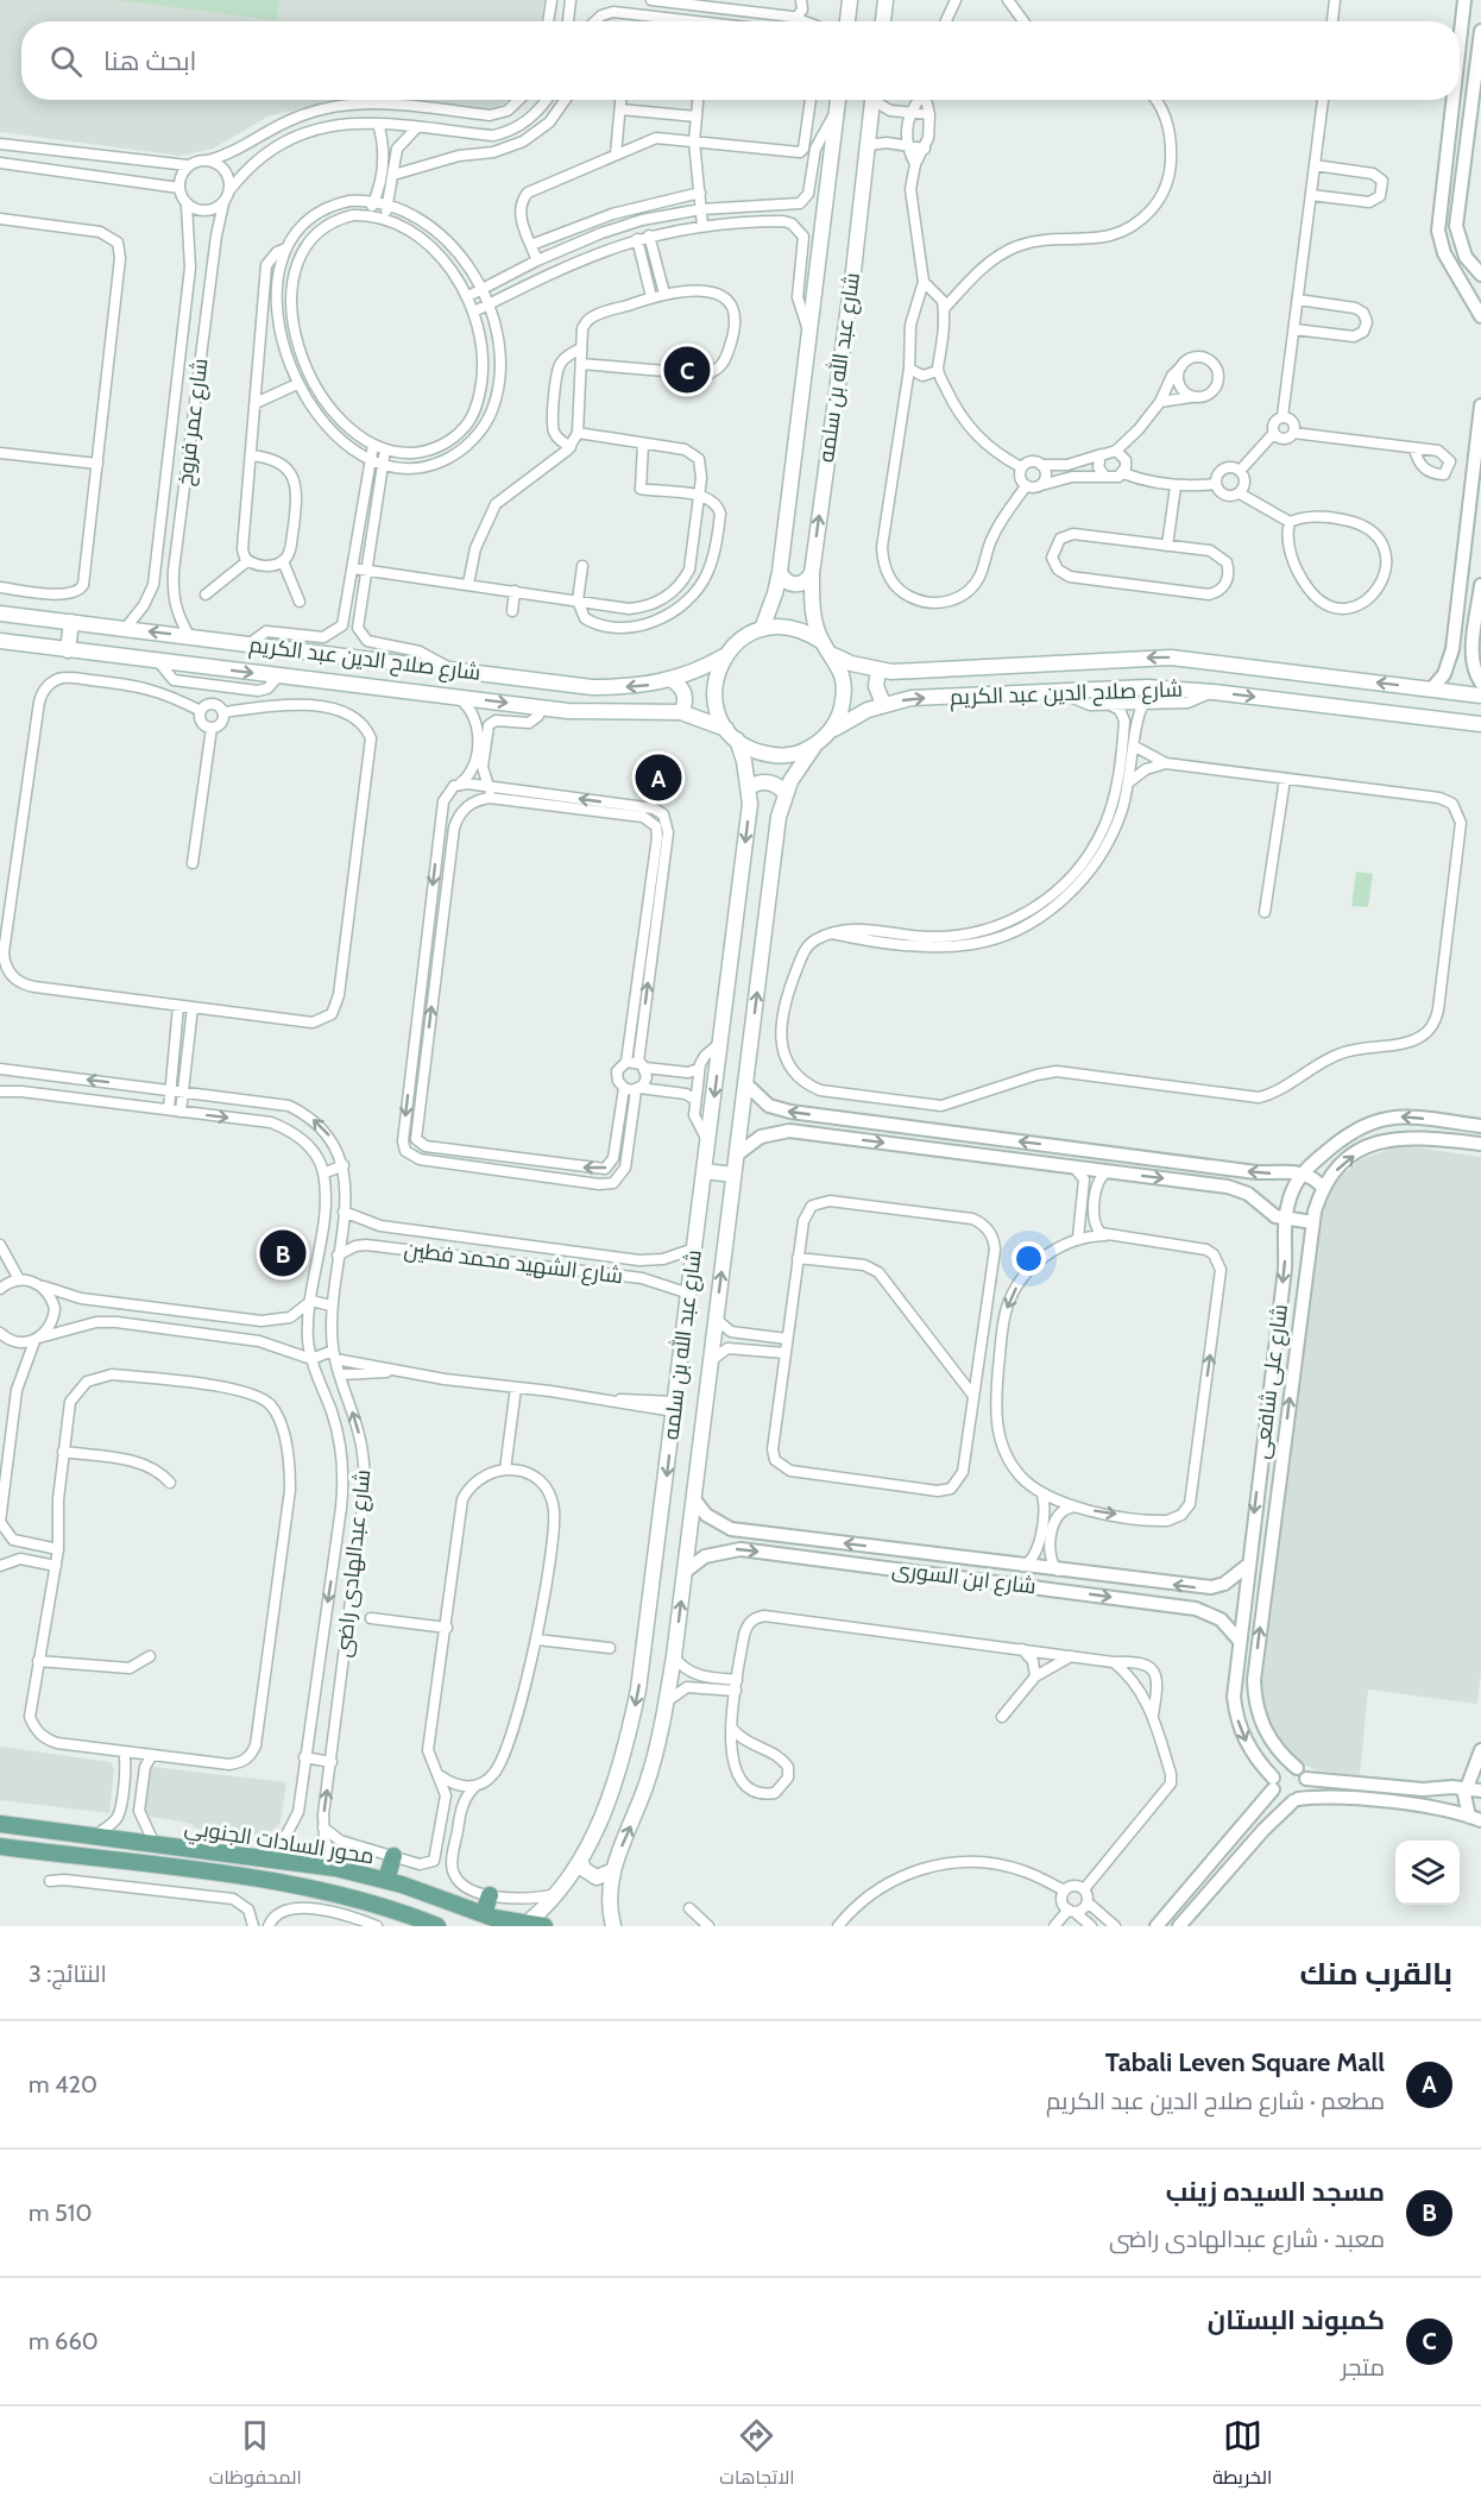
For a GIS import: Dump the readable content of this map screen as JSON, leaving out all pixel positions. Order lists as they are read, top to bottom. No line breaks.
{"streets":{"main road":["شارع عبد الله بن سلمه","شارع صلاح الدين عبد الكريم","محور السادات الجنوبي"],"street":["شارع عمر فروخ","شارع الشهيد محمد فطين","شارع على شافعى","شارع عبدالهادى راضى","شارع ابن السورى"]},"crossings":[["شارع عبد الله بن سلمه","شارع صلاح الدين عبد الكريم"],["شارع عبد الله بن سلمه","شارع الشهيد محمد فطين"],["شارع عبد الله بن سلمه","شارع ابن السورى"],["شارع عبد الله بن سلمه","محور السادات الجنوبي"],["شارع عمر فروخ","شارع صلاح الدين عبد الكريم"],["شارع الشهيد محمد فطين","شارع عبدالهادى راضى"],["شارع على شافعى","شارع ابن السورى"],["شارع عبدالهادى راضى","محور السادات الجنوبي"]],"page":{"search":"ابحث هنا","pins":["C","A","B"],"heading":["بالقرب منك","النتائج: 3"],"list":[{"mark":"A","name":"Tabali Leven Square Mall","note":"مطعم · شارع صلاح الدين عبد الكريم","value":"420 m"},{"mark":"B","name":"مسجد السيده زينب","note":"معبد · شارع عبدالهادى راضى","value":"510 m"},{"mark":"C","name":"كمبوند البستان","note":"متجر","value":"660 m"}],"nav":["الخريطة","الاتجاهات","المحفوظات"]}}
